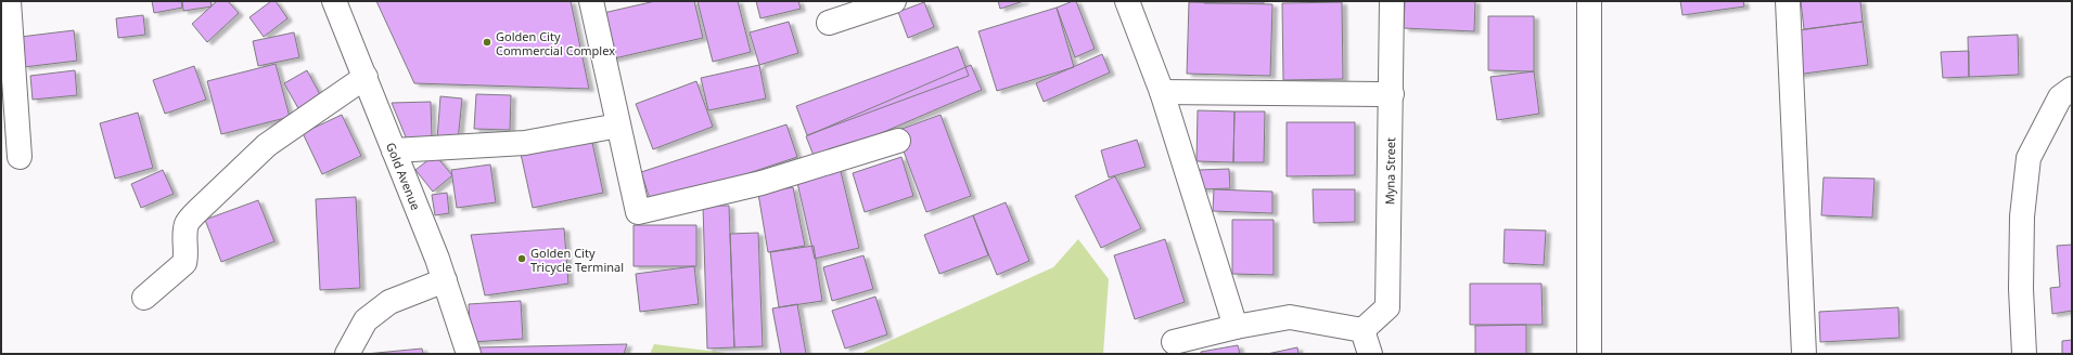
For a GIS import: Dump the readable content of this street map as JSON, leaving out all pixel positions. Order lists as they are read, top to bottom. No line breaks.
{"streets":{"street":["Myna Street","Gold Avenue"]},"places":["Golden City Commercial Complex","Golden City Tricycle Terminal"]}
